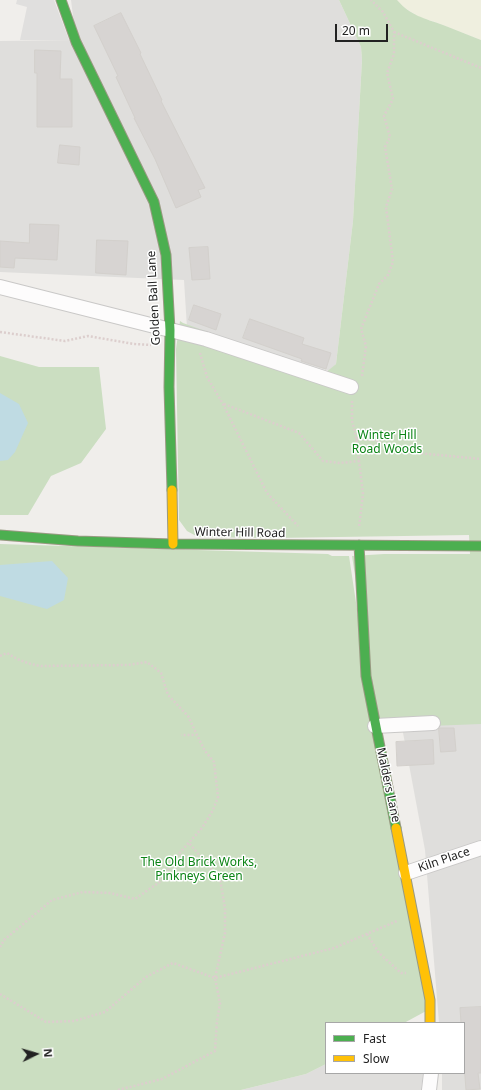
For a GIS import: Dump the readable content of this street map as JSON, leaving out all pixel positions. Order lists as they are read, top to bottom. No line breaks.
{"streets":{"street":["Golden Ball Lane","Winter Hill Road","Malders Lane","Kiln Place"]},"crossings":[["Golden Ball Lane","Winter Hill Road"],["Winter Hill Road","Malders Lane"],["Malders Lane","Kiln Place"]],"parks":["Winter Hill Road Woods","The Old Brick Works, Pinkneys Green"],"legend":["Fast","Slow"],"scale_bar":"20 m","north":"right"}
